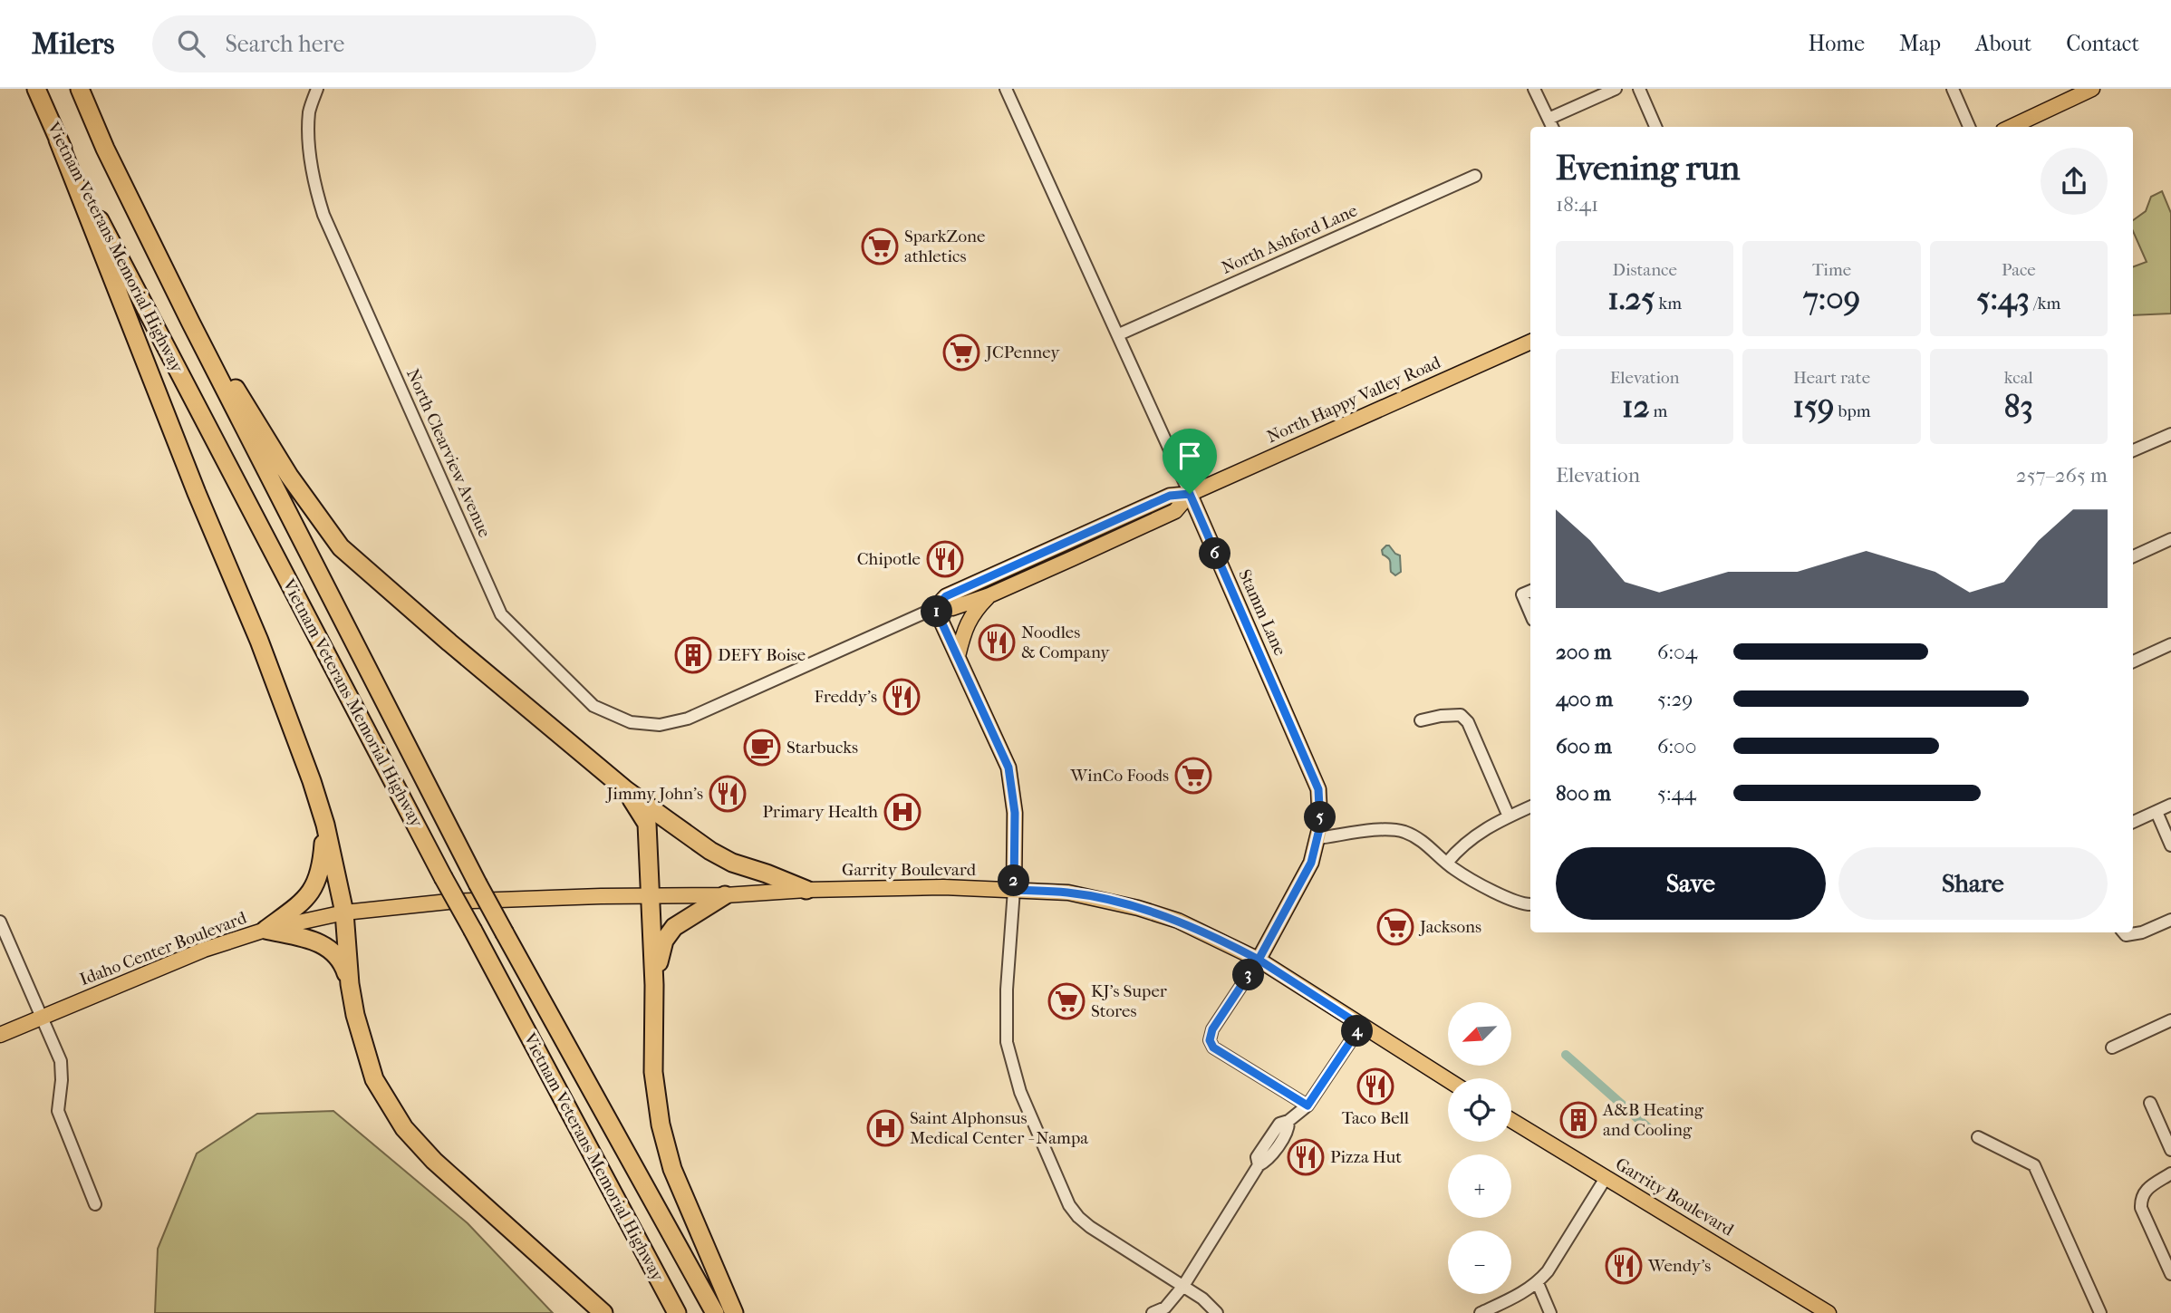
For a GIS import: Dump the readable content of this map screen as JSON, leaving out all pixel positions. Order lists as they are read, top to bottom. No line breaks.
{"streets":{"highway":["Vietnam Veterans Memorial Highway"],"main road":["North Happy Valley Road","Stamm Lane","Garrity Boulevard","Idaho Center Boulevard"],"street":["North Ashford Lane","North Clearview Avenue"]},"crossings":[["North Ashford Lane","Stamm Lane"],["North Happy Valley Road","North Clearview Avenue"],["North Happy Valley Road","Stamm Lane"],["Stamm Lane","Garrity Boulevard"],["Garrity Boulevard","Idaho Center Boulevard"]],"places":{"supermarket":["SparkZone athletics","JCPenney","WinCo Foods","Jacksons","KJ's Super Stores"],"restaurant":["Chipotle","Noodles & Company","Freddy's","Jimmy John's","Taco Bell","Pizza Hut","Wendy's"],"building":["DEFY Boise","A&B Heating and Cooling"],"cafe":["Starbucks"],"hospital":["Primary Health","Saint Alphonsus Medical Center - Nampa"]},"north":"bottom left","page":{"header":"Milers","search":"Search here","nav":["Home","Map","About","Contact"],"heading":["Evening run","18:41"],"stats":[["Distance","1.25 km"],["Time","7:09"],["Pace","5:43 /km"],["Elevation","12 m"],["Heart rate","159 bpm"],["kcal","83"]],"chart":["Elevation","257–265 m"],"pins":["6","1","5","2","3","4"],"list":[{"name":"200 m","note":"6:04"},{"name":"400 m","note":"5:29"},{"name":"600 m","note":"6:00"},{"name":"800 m","note":"5:44"}],"buttons":["Save","Share"],"map_buttons":["+","−"]}}
